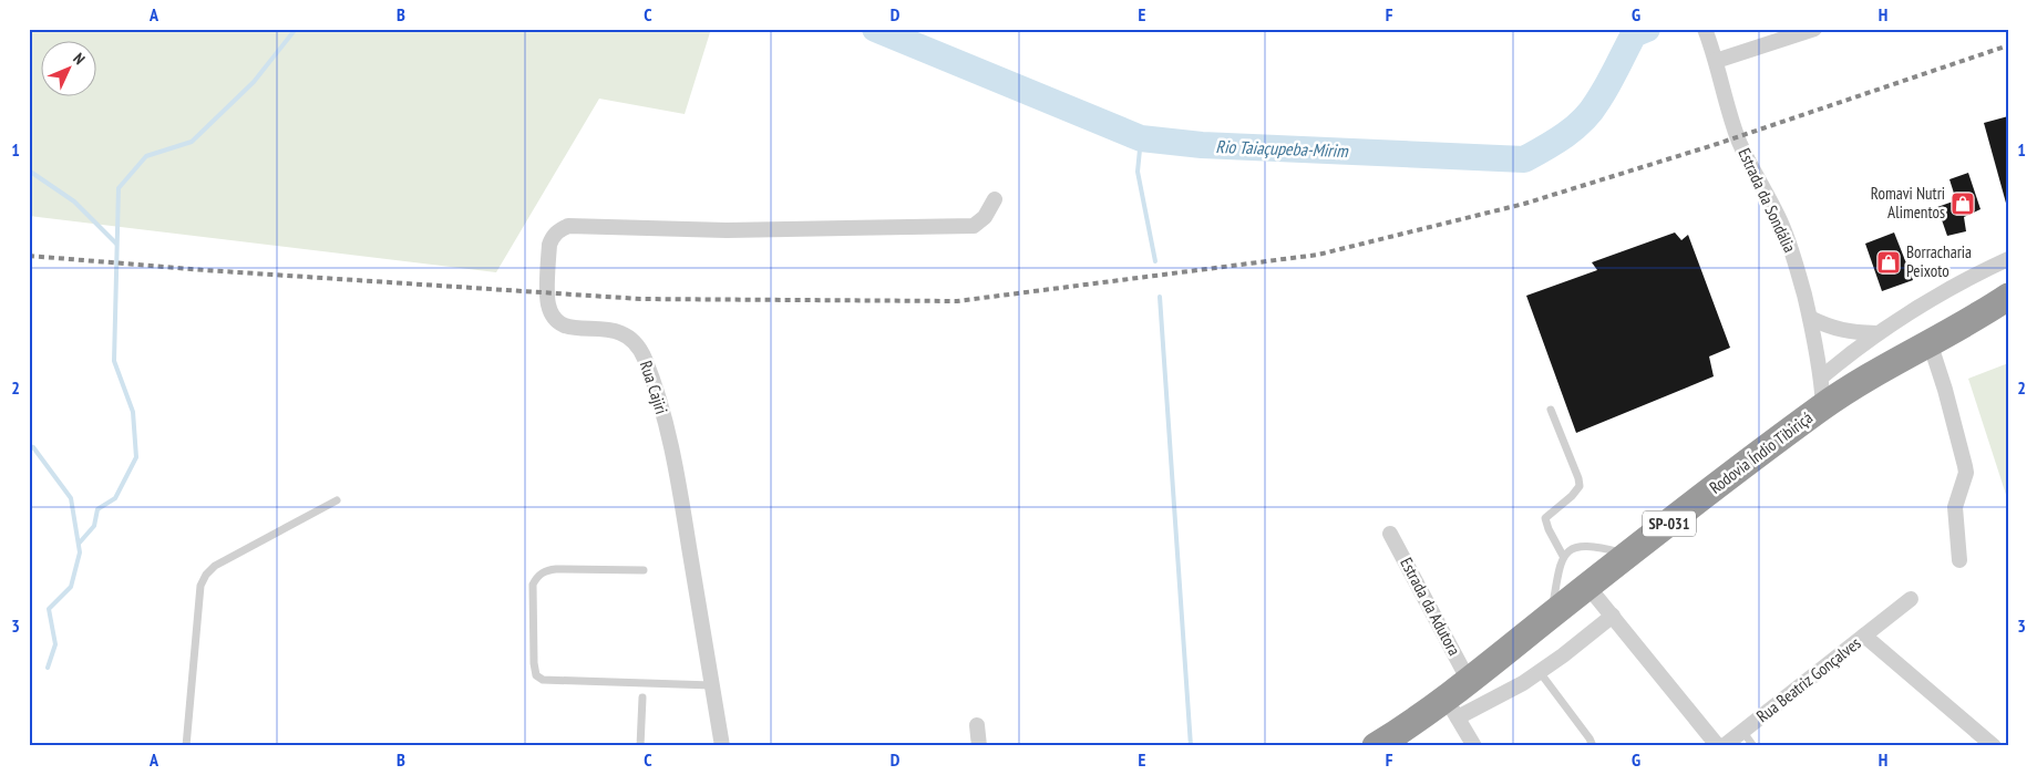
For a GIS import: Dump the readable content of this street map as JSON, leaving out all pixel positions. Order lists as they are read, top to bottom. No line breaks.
{"streets":{"highway":["Rodovia Índio Tibiriçá","SP-031"],"street":["Estrada da Sondália","Rua Cajiri","Estrada da Adutora","Rua Beatriz Gonçalves"]},"crossings":[["Estrada da Sondália","Rodovia Índio Tibiriçá"],["Rodovia Índio Tibiriçá","Estrada da Adutora"]],"water":["Rio Taiaçupeba-Mirim"],"places":{"shop":["Romavi Nutri Alimentos","Borracharia Peixoto"]},"north":"top right","grid":{"columns":["A","B","C","D","E","F","G","H"],"rows":["1","2","3"]}}
